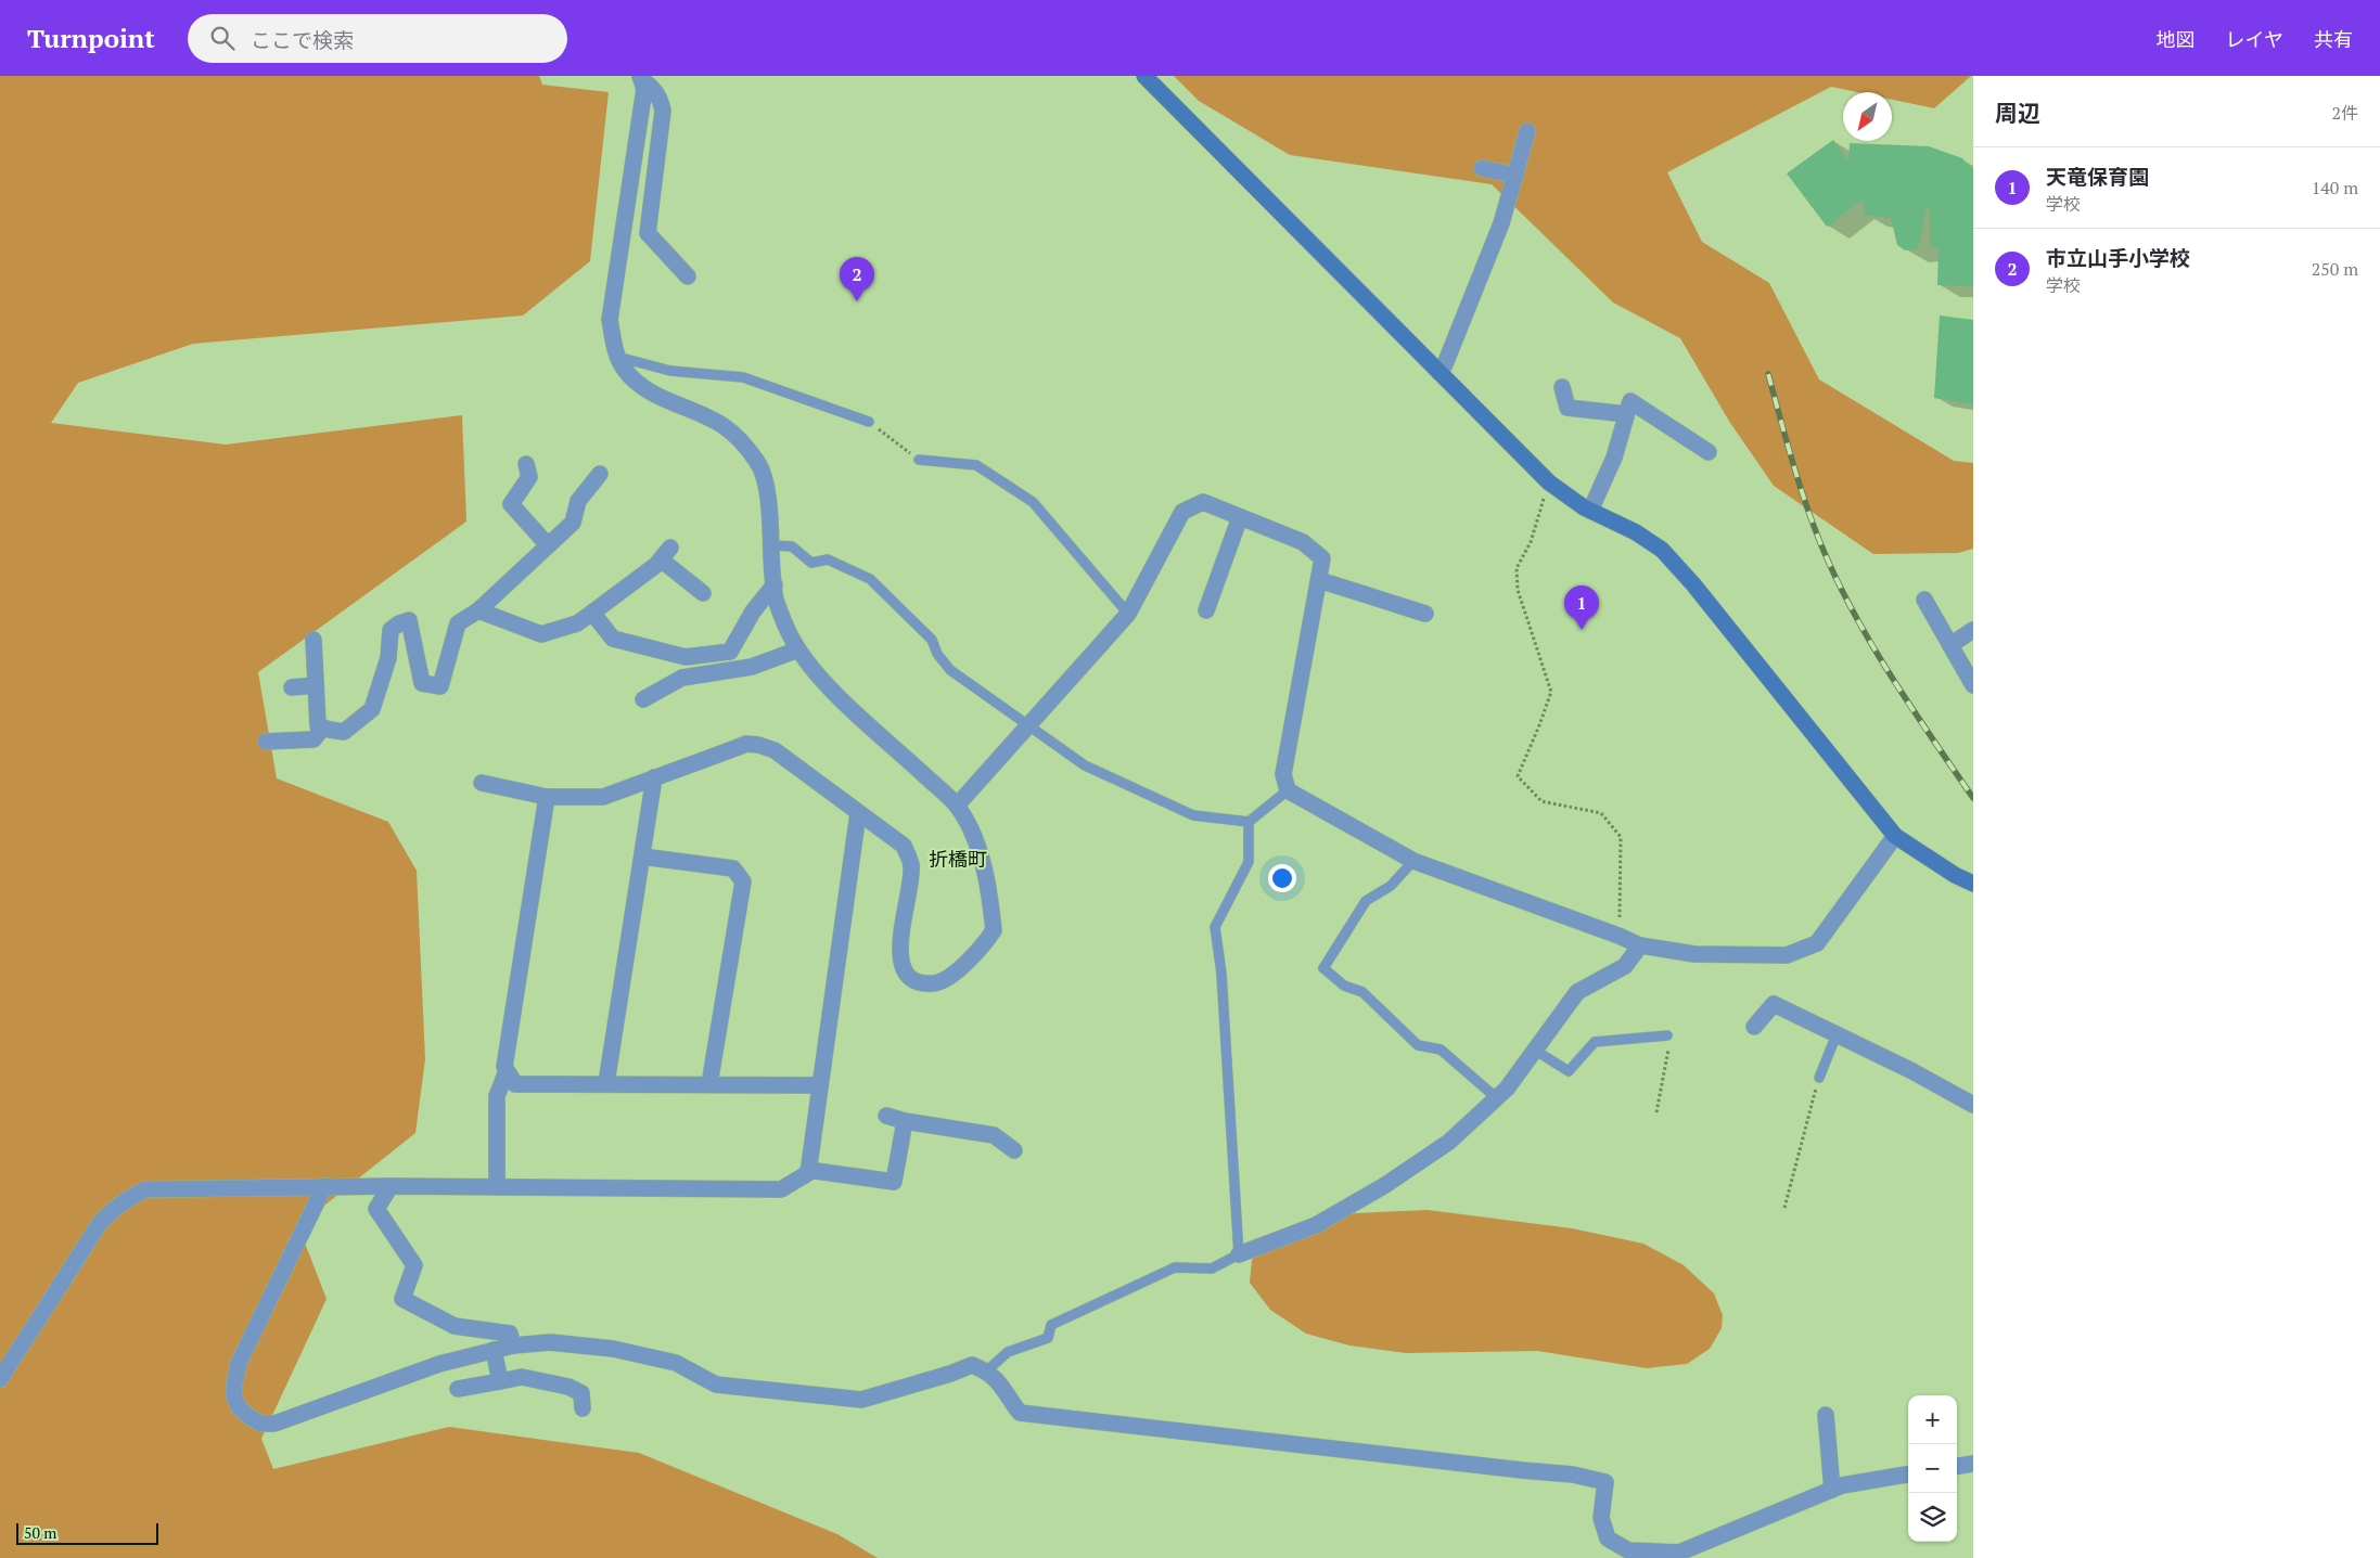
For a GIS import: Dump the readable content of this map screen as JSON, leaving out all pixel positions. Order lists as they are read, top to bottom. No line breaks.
{"districts":["折橋町"],"scale_bar":"50 m","north":"bottom left","page":{"header":"Turnpoint","search":"ここで検索","nav":["地図","レイヤ","共有"],"heading":["周辺","2件"],"list":[{"mark":"1","name":"天竜保育園","note":"学校","value":"140 m"},{"mark":"2","name":"市立山手小学校","note":"学校","value":"250 m"}],"pins":["2","1"],"map_buttons":["+","−"],"scale":"50 m"}}
